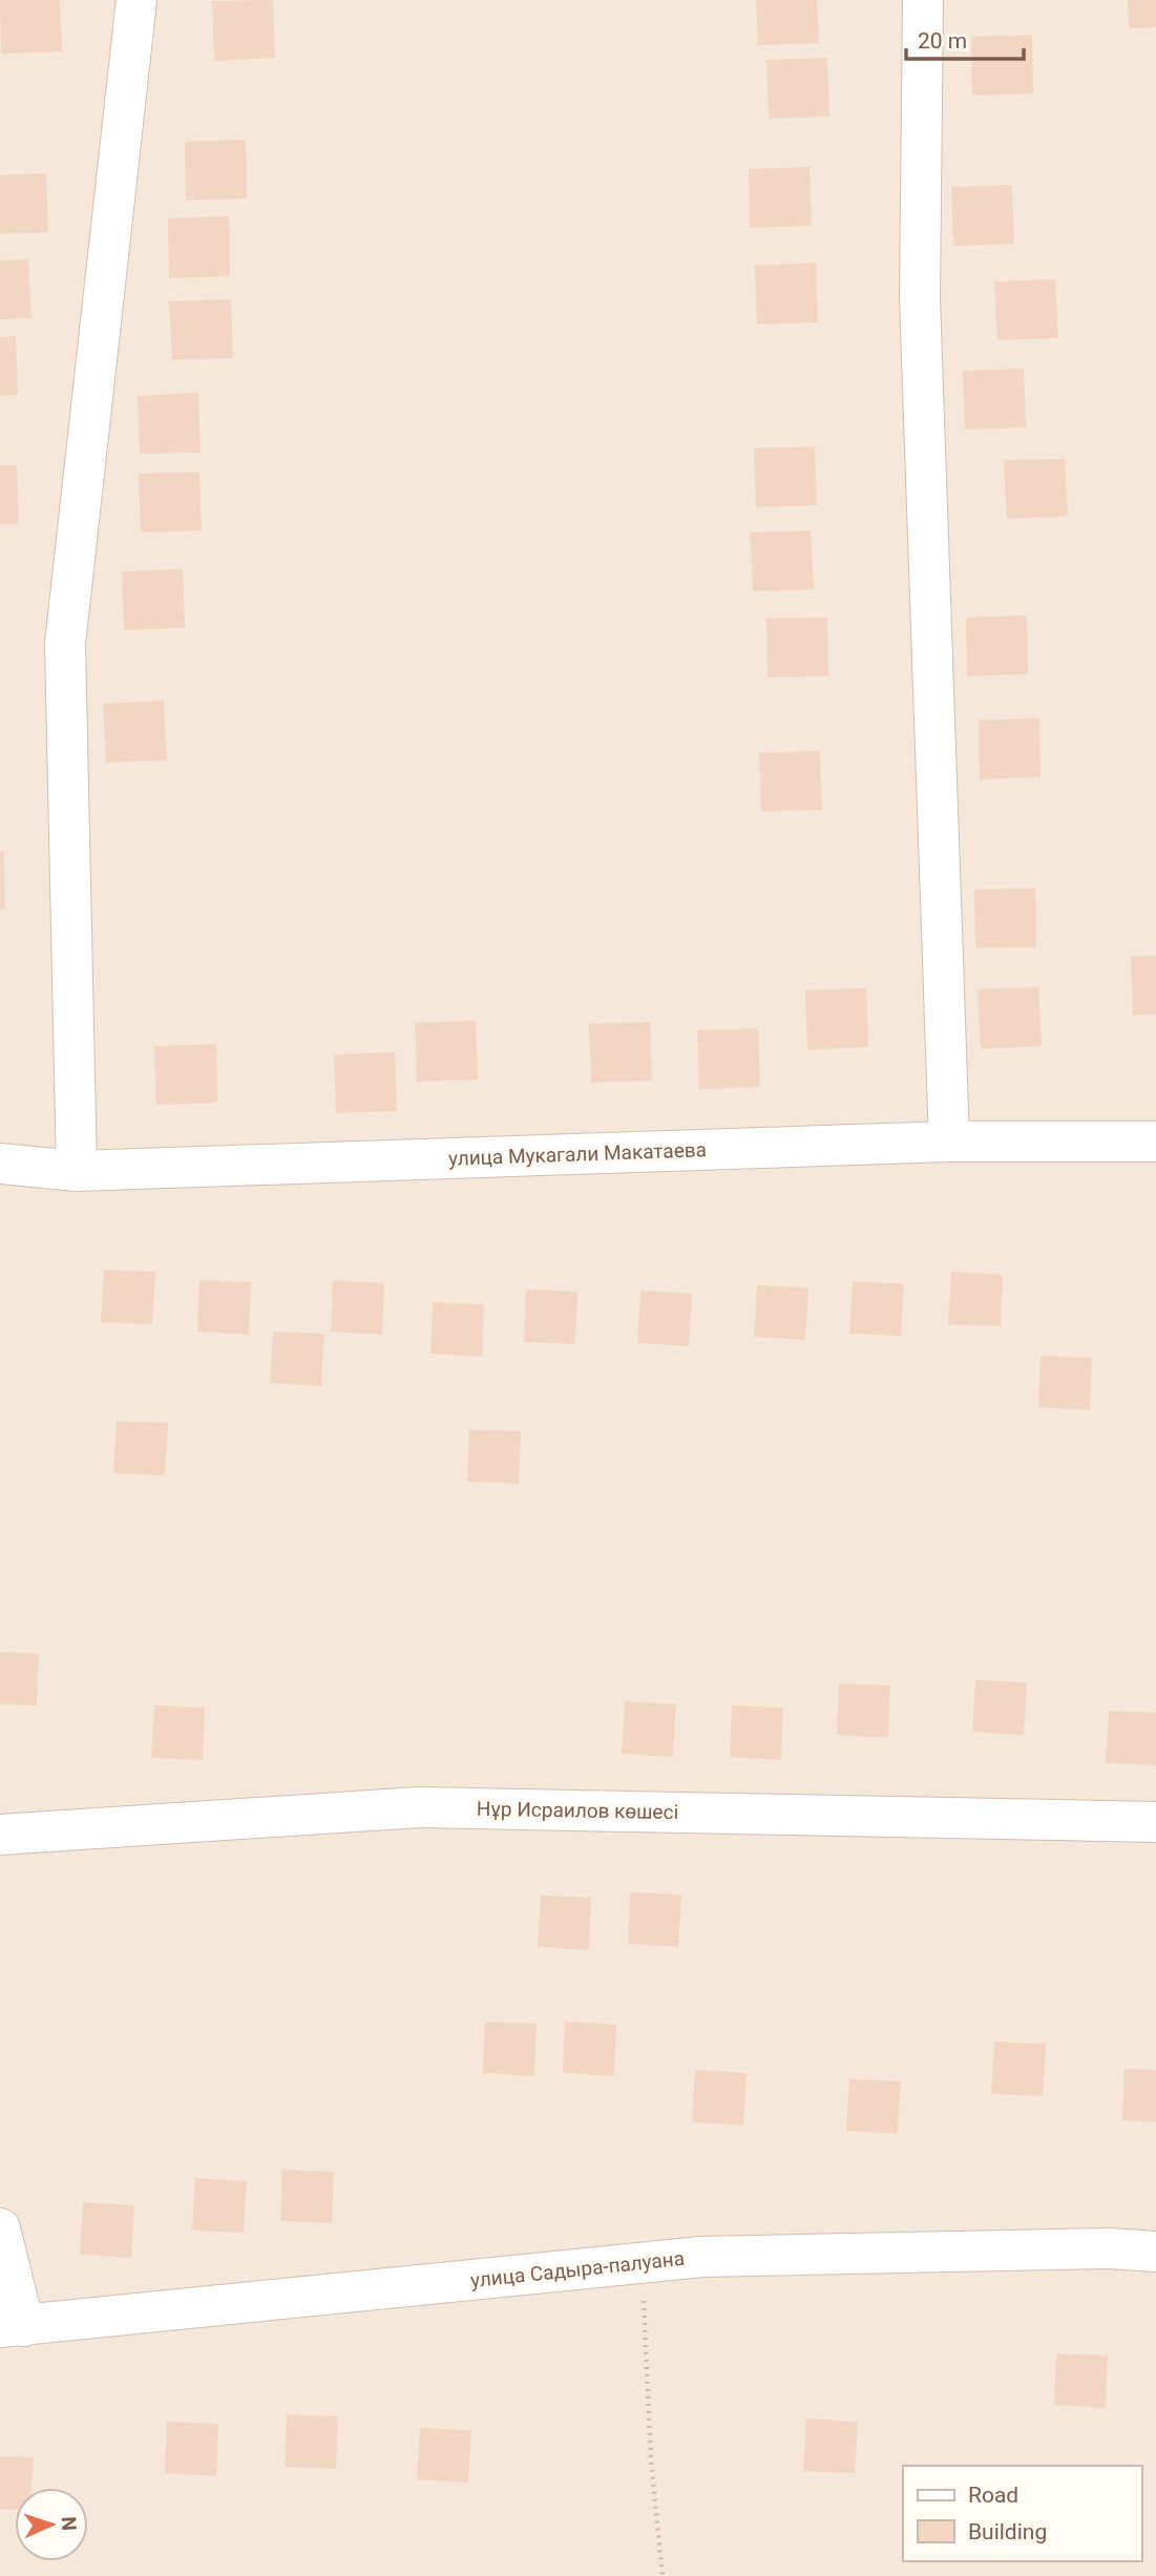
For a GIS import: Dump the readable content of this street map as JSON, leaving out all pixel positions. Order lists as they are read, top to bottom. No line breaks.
{"streets":{"street":["улица Мукагали Макатаева","Нұр Исраилов көшесі","улица Садыра-палуана"]},"legend":["Road","Building"],"scale_bar":"20 m","north":"right"}
